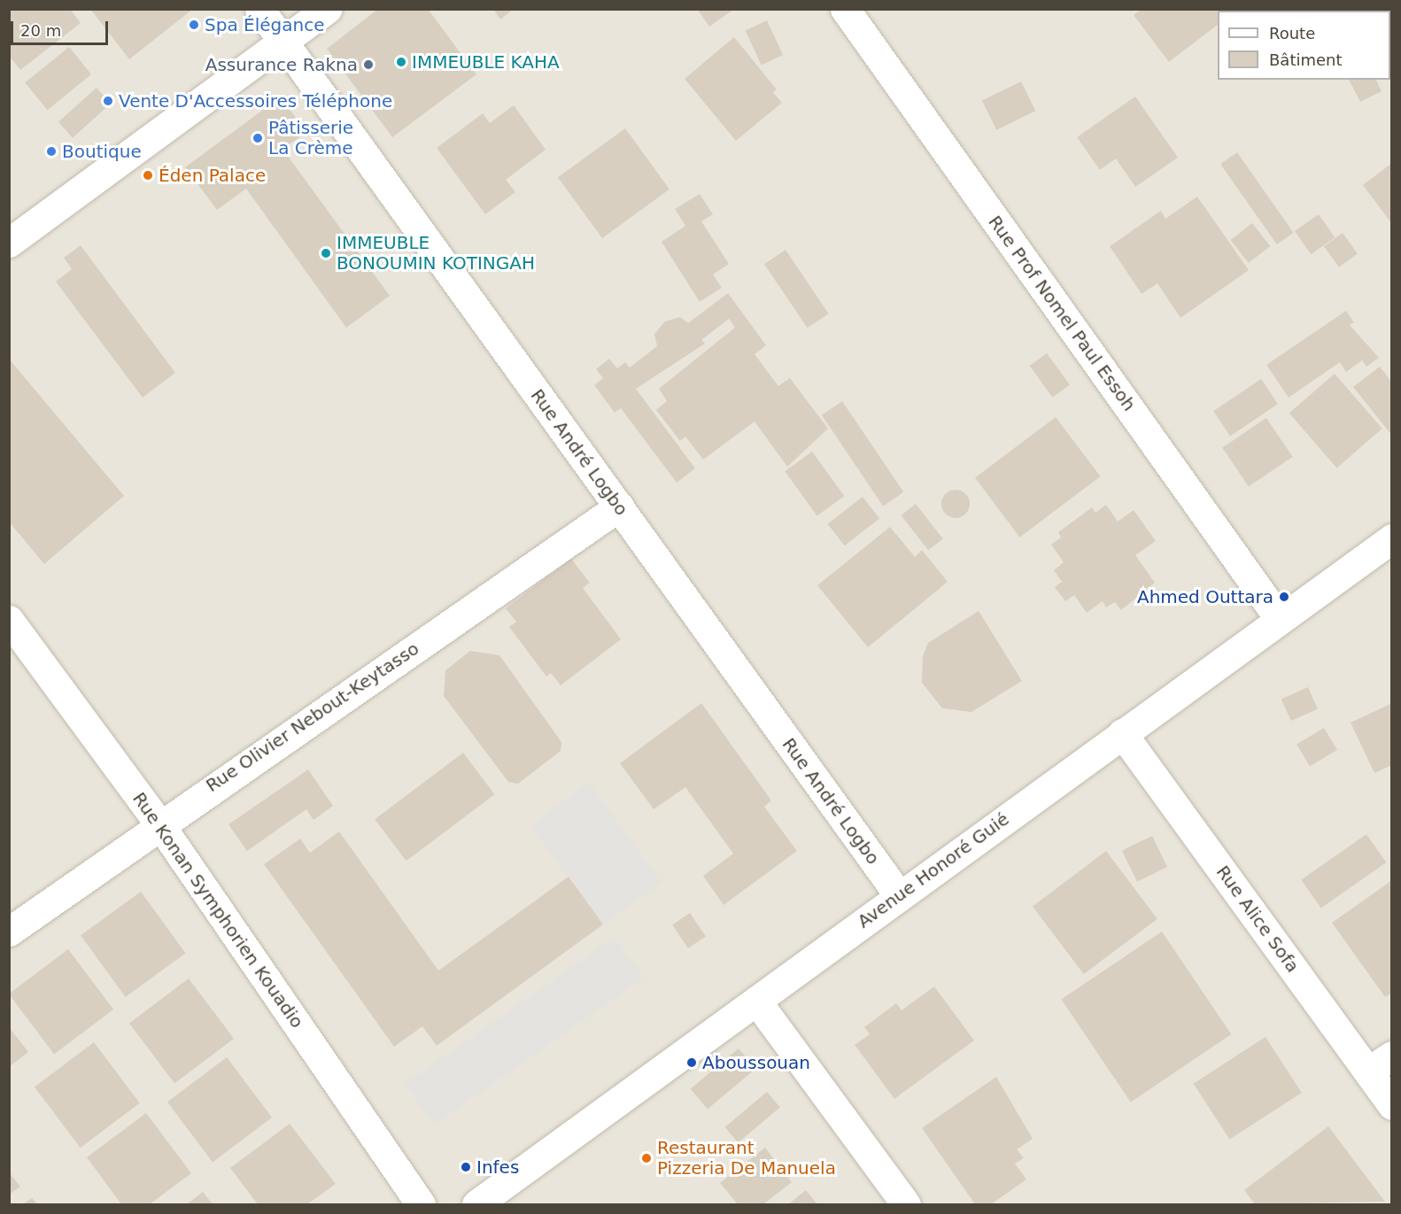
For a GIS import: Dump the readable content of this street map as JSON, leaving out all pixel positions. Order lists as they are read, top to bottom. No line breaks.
{"streets":{"street":["Rue Prof Nomel Paul Essoh","Rue André Logbo","Rue Olivier Nebout-Keytasso","Avenue Honoré Guié","Rue Konan Symphorien Kouadio","Rue Alice Sofa"]},"crossings":[["Rue Prof Nomel Paul Essoh","Avenue Honoré Guié"],["Rue André Logbo","Rue Olivier Nebout-Keytasso"],["Rue André Logbo","Avenue Honoré Guié"],["Rue Olivier Nebout-Keytasso","Rue Konan Symphorien Kouadio"],["Avenue Honoré Guié","Rue Alice Sofa"]],"places":["Spa Élégance","IMMEUBLE KAHA","Assurance Rakna","Vente D'Accessoires Téléphone","Pâtisserie La Crème","Boutique","Éden Palace","IMMEUBLE BONOUMIN KOTINGAH","Ahmed Outtara","Aboussouan","Restaurant Pizzeria De Manuela","Infes"],"legend":["Route","Bâtiment"],"scale_bar":"20 m"}
